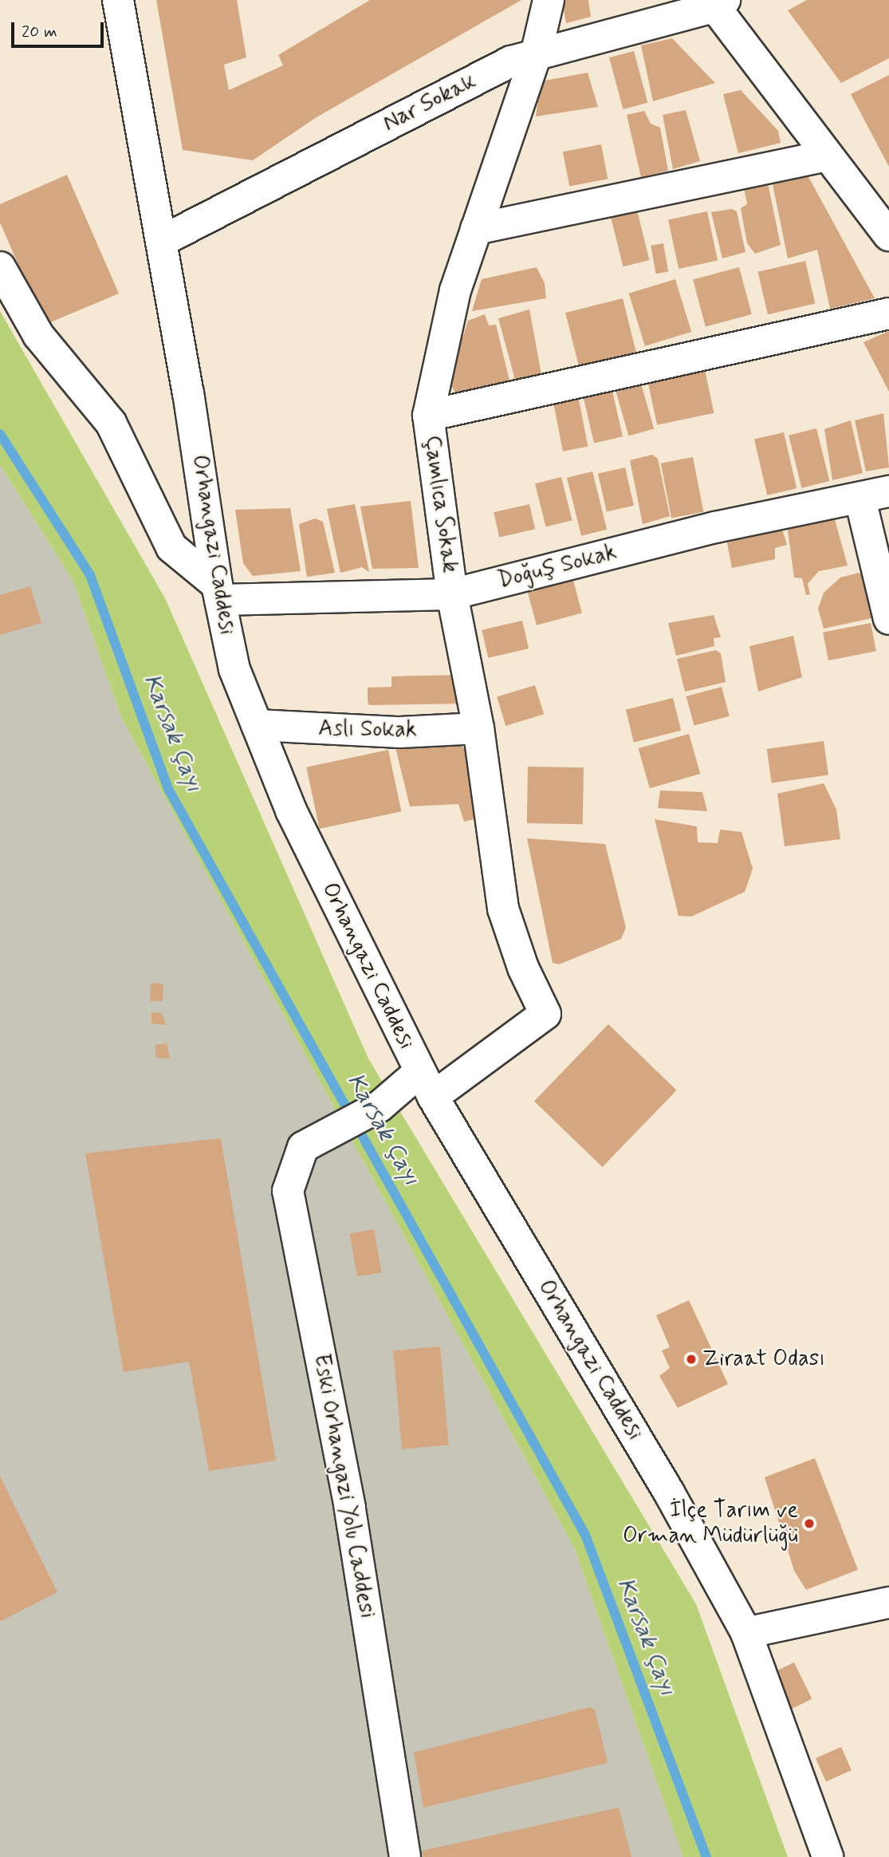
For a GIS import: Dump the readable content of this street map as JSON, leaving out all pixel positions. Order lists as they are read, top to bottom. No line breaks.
{"streets":{"street":["Nar Sokak","Çamlıca Sokak","Orhangazi Caddesi","Doğuş Sokak","Aslı Sokak","Eski Orhangazi Yolu Caddesi"]},"crossings":[["Nar Sokak","Çamlıca Sokak"],["Nar Sokak","Orhangazi Caddesi"],["Çamlıca Sokak","Doğuş Sokak"],["Çamlıca Sokak","Aslı Sokak"],["Çamlıca Sokak","Eski Orhangazi Yolu Caddesi"],["Orhangazi Caddesi","Doğuş Sokak"],["Orhangazi Caddesi","Aslı Sokak"],["Orhangazi Caddesi","Eski Orhangazi Yolu Caddesi"]],"water":["Karsak Çayı"],"places":["Ziraat Odası","İlçe Tarım ve Orman Müdürlüğü"],"scale_bar":"20 m"}
